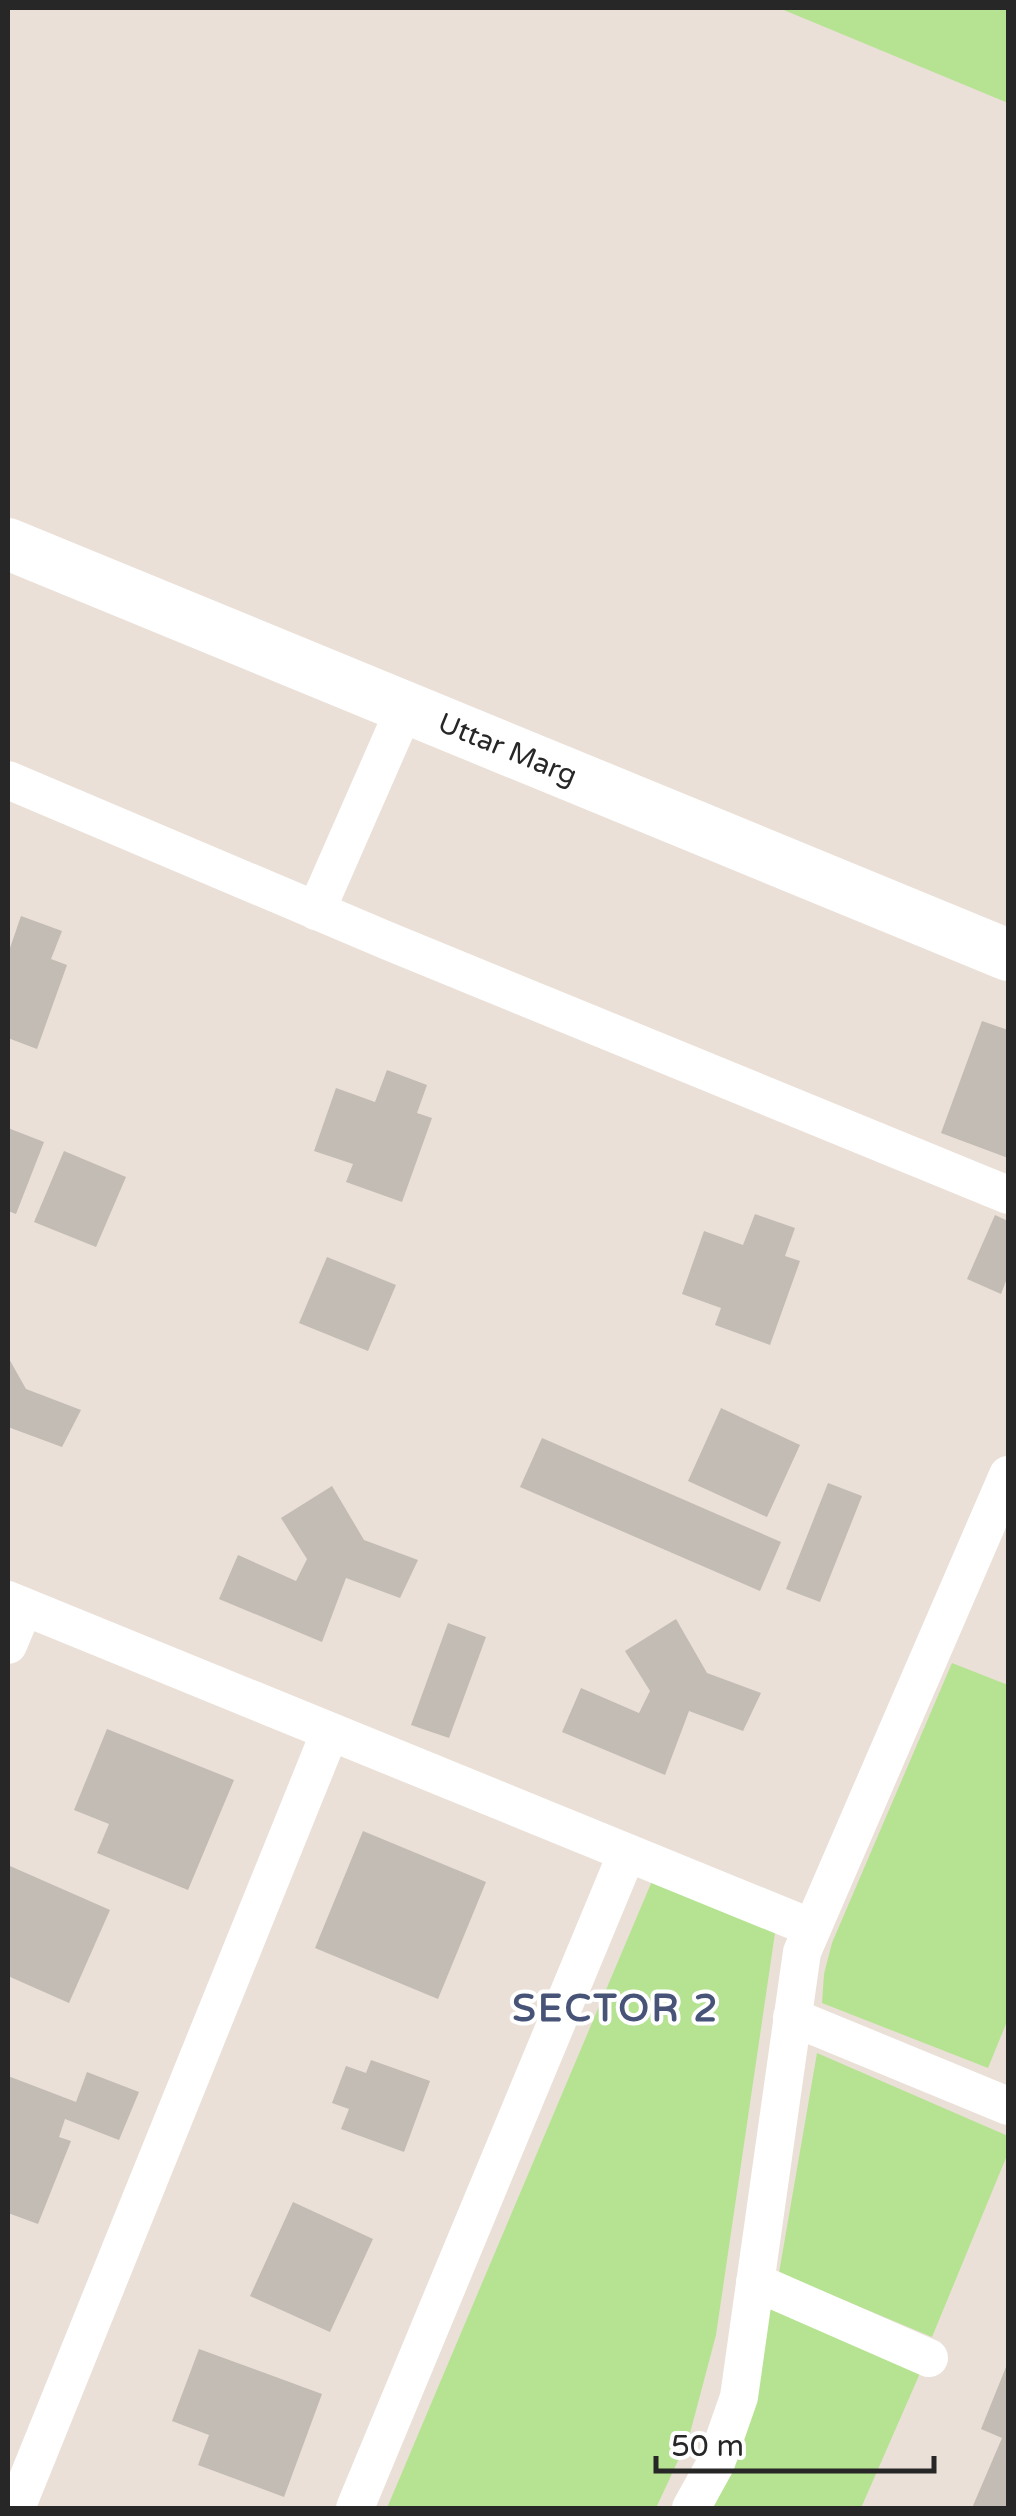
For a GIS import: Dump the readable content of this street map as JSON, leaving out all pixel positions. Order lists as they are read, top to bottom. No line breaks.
{"streets":{"main road":["Uttar Marg"]},"districts":["SECTOR 2"],"scale_bar":"50 m"}
